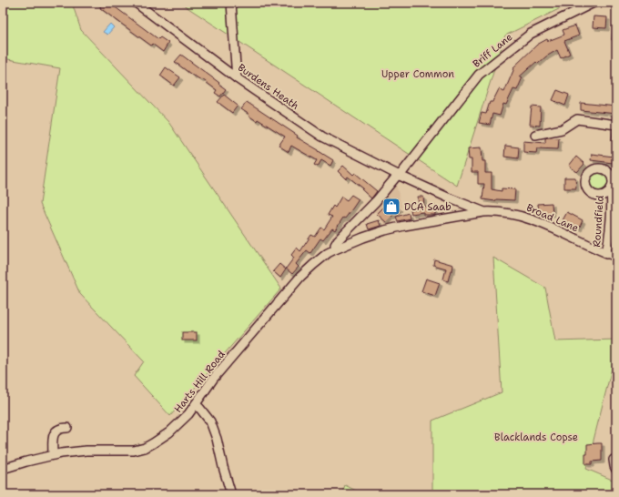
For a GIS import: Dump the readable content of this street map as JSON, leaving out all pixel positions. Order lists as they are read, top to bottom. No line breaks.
{"streets":{"street":["Briff Lane","Burdens Heath","Broad Lane","Roundfield","Harts Hill Road"]},"crossings":[["Briff Lane","Burdens Heath"],["Briff Lane","Broad Lane"],["Briff Lane","Harts Hill Road"],["Burdens Heath","Broad Lane"],["Burdens Heath","Harts Hill Road"],["Broad Lane","Roundfield"],["Broad Lane","Harts Hill Road"]],"parks":["Upper Common","Blacklands Copse"],"places":{"shop":["DCA Saab"]}}
